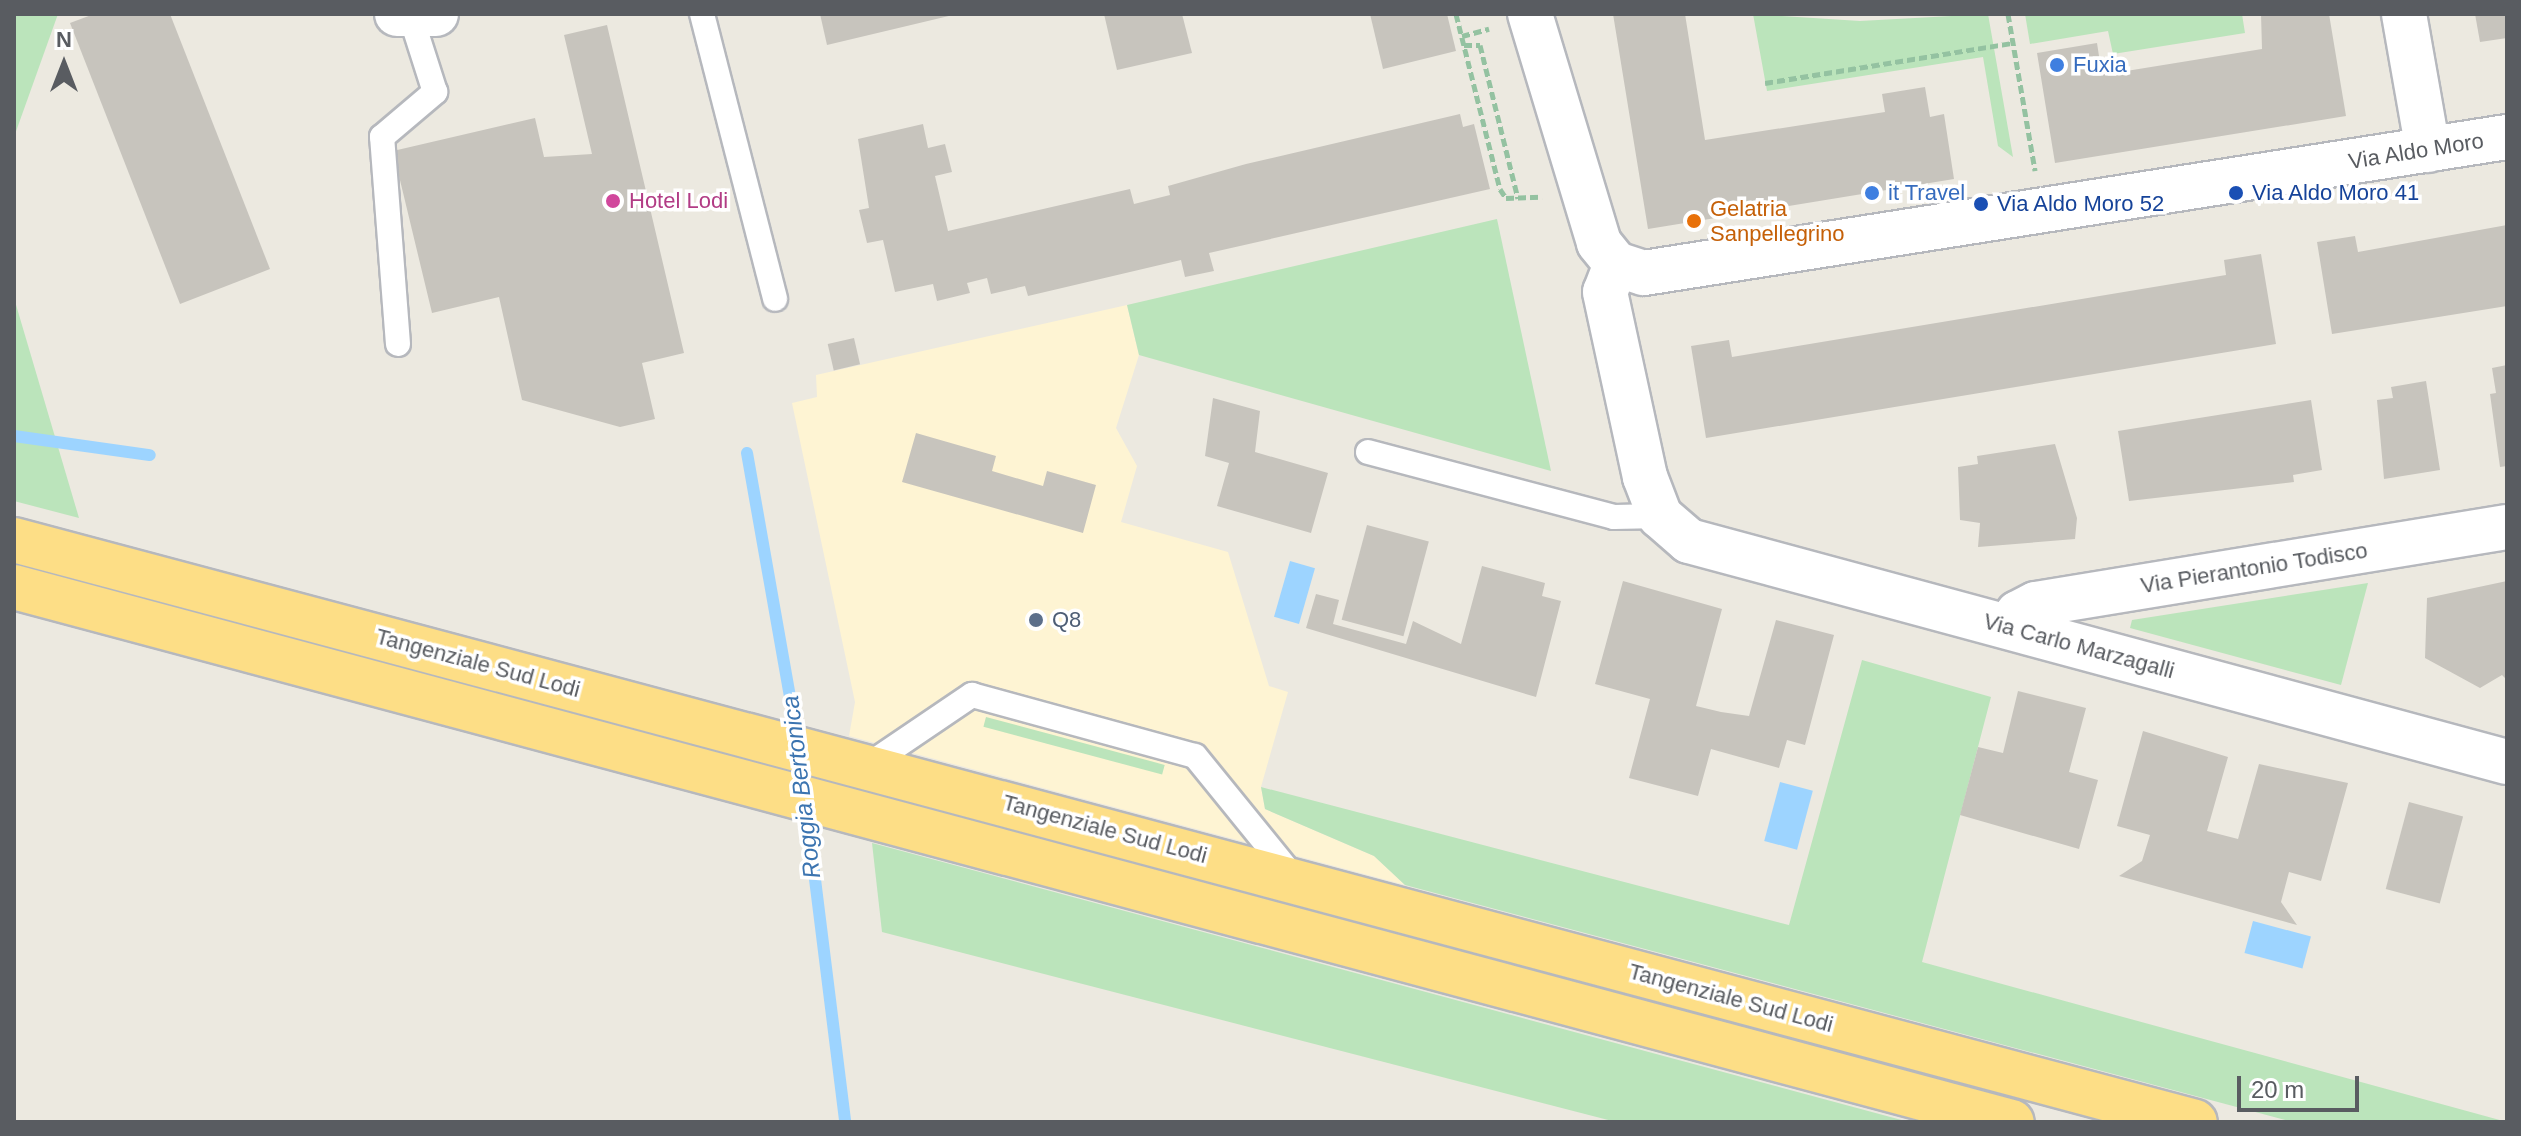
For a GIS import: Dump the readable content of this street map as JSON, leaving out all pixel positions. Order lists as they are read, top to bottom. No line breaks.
{"streets":{"highway":["Tangenziale Sud Lodi"],"street":["Via Aldo Moro","Via Pierantonio Todisco","Via Carlo Marzagalli"]},"crossings":[["Via Pierantonio Todisco","Via Carlo Marzagalli"]],"water":["Roggia Bertonica"],"places":["Fuxia","it Travel","Via Aldo Moro 41","Hotel Lodi","Via Aldo Moro 52","Gelatria Sanpellegrino","Q8"],"scale_bar":"20 m","north":"top"}
